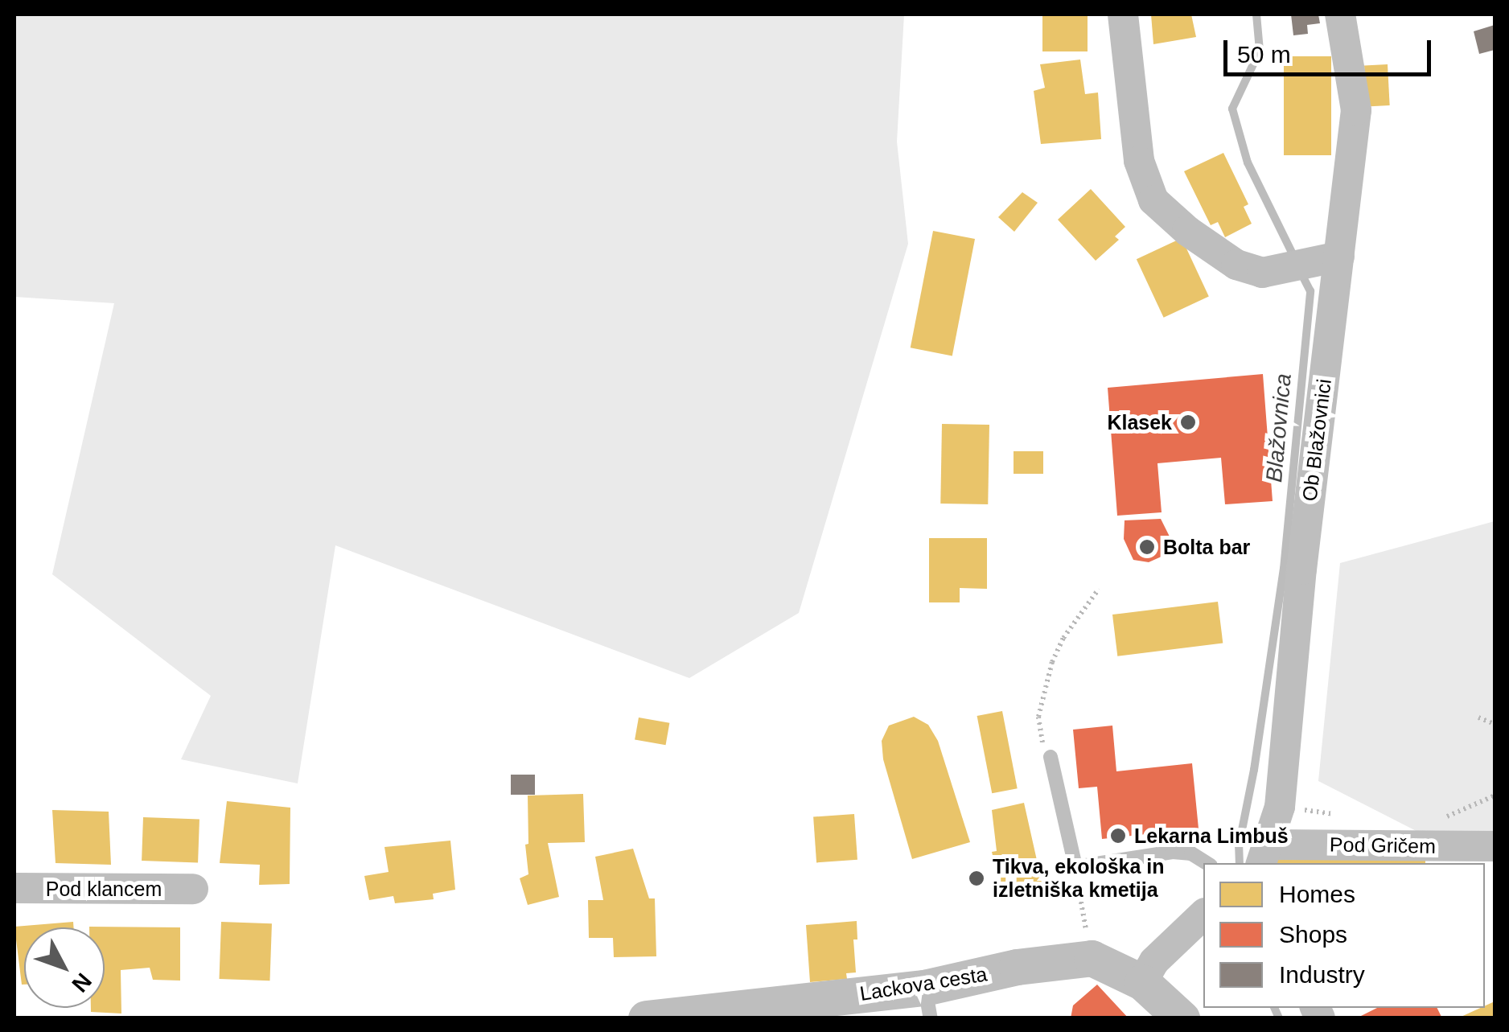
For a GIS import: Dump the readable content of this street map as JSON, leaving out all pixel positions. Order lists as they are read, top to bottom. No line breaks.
{"streets":{"street":["Ob Blažovnici","Pod Gričem","Pod klancem","Lackova cesta"]},"crossings":[["Ob Blažovnici","Pod Gričem"]],"water":["Blažovnica"],"places":["Klasek","Bolta bar","Lekarna Limbuš","Tikva, ekološka in izletniška kmetija"],"legend":["Homes","Shops","Industry"],"scale_bar":"50 m","north":"bottom right"}
